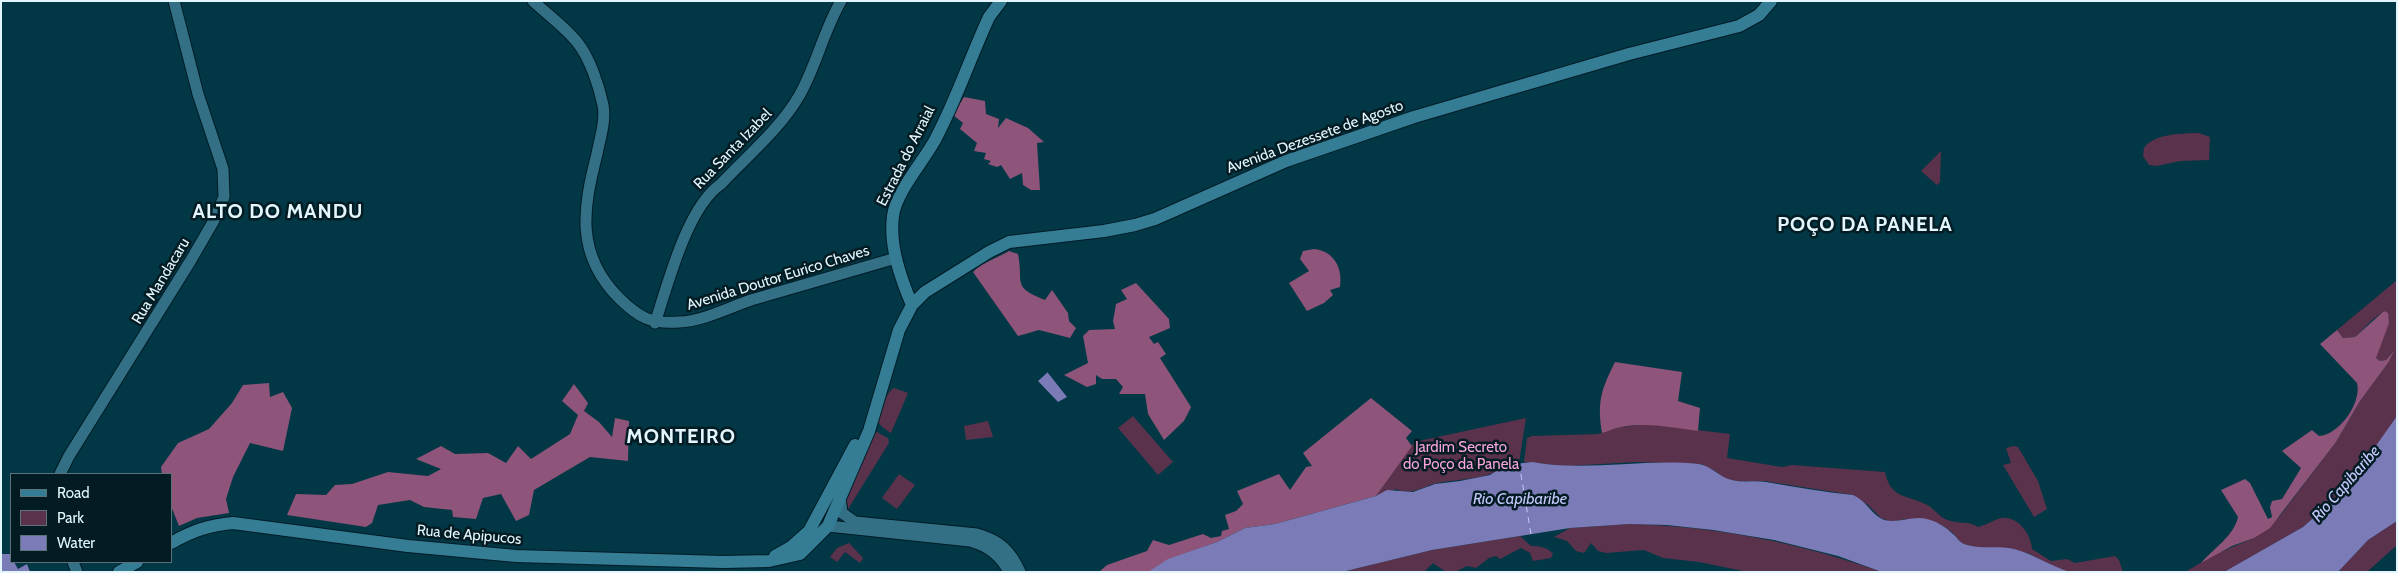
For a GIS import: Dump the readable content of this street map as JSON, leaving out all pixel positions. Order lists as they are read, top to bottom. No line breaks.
{"streets":{"main road":["Avenida Dezessete de Agosto","Estrada do Arraial","Rua de Apipucos"],"street":["Rua Santa Izabel","Avenida Doutor Eurico Chaves","Rua Mandacaru"]},"crossings":[["Avenida Dezessete de Agosto","Estrada do Arraial"],["Avenida Dezessete de Agosto","Rua de Apipucos"],["Rua Santa Izabel","Avenida Doutor Eurico Chaves"],["Estrada do Arraial","Avenida Doutor Eurico Chaves"]],"districts":["ALTO DO MANDU","POÇO DA PANELA","MONTEIRO"],"water":["Rio Capibaribe"],"parks":["Jardim Secreto do Poço da Panela"],"legend":["Road","Park","Water"]}
